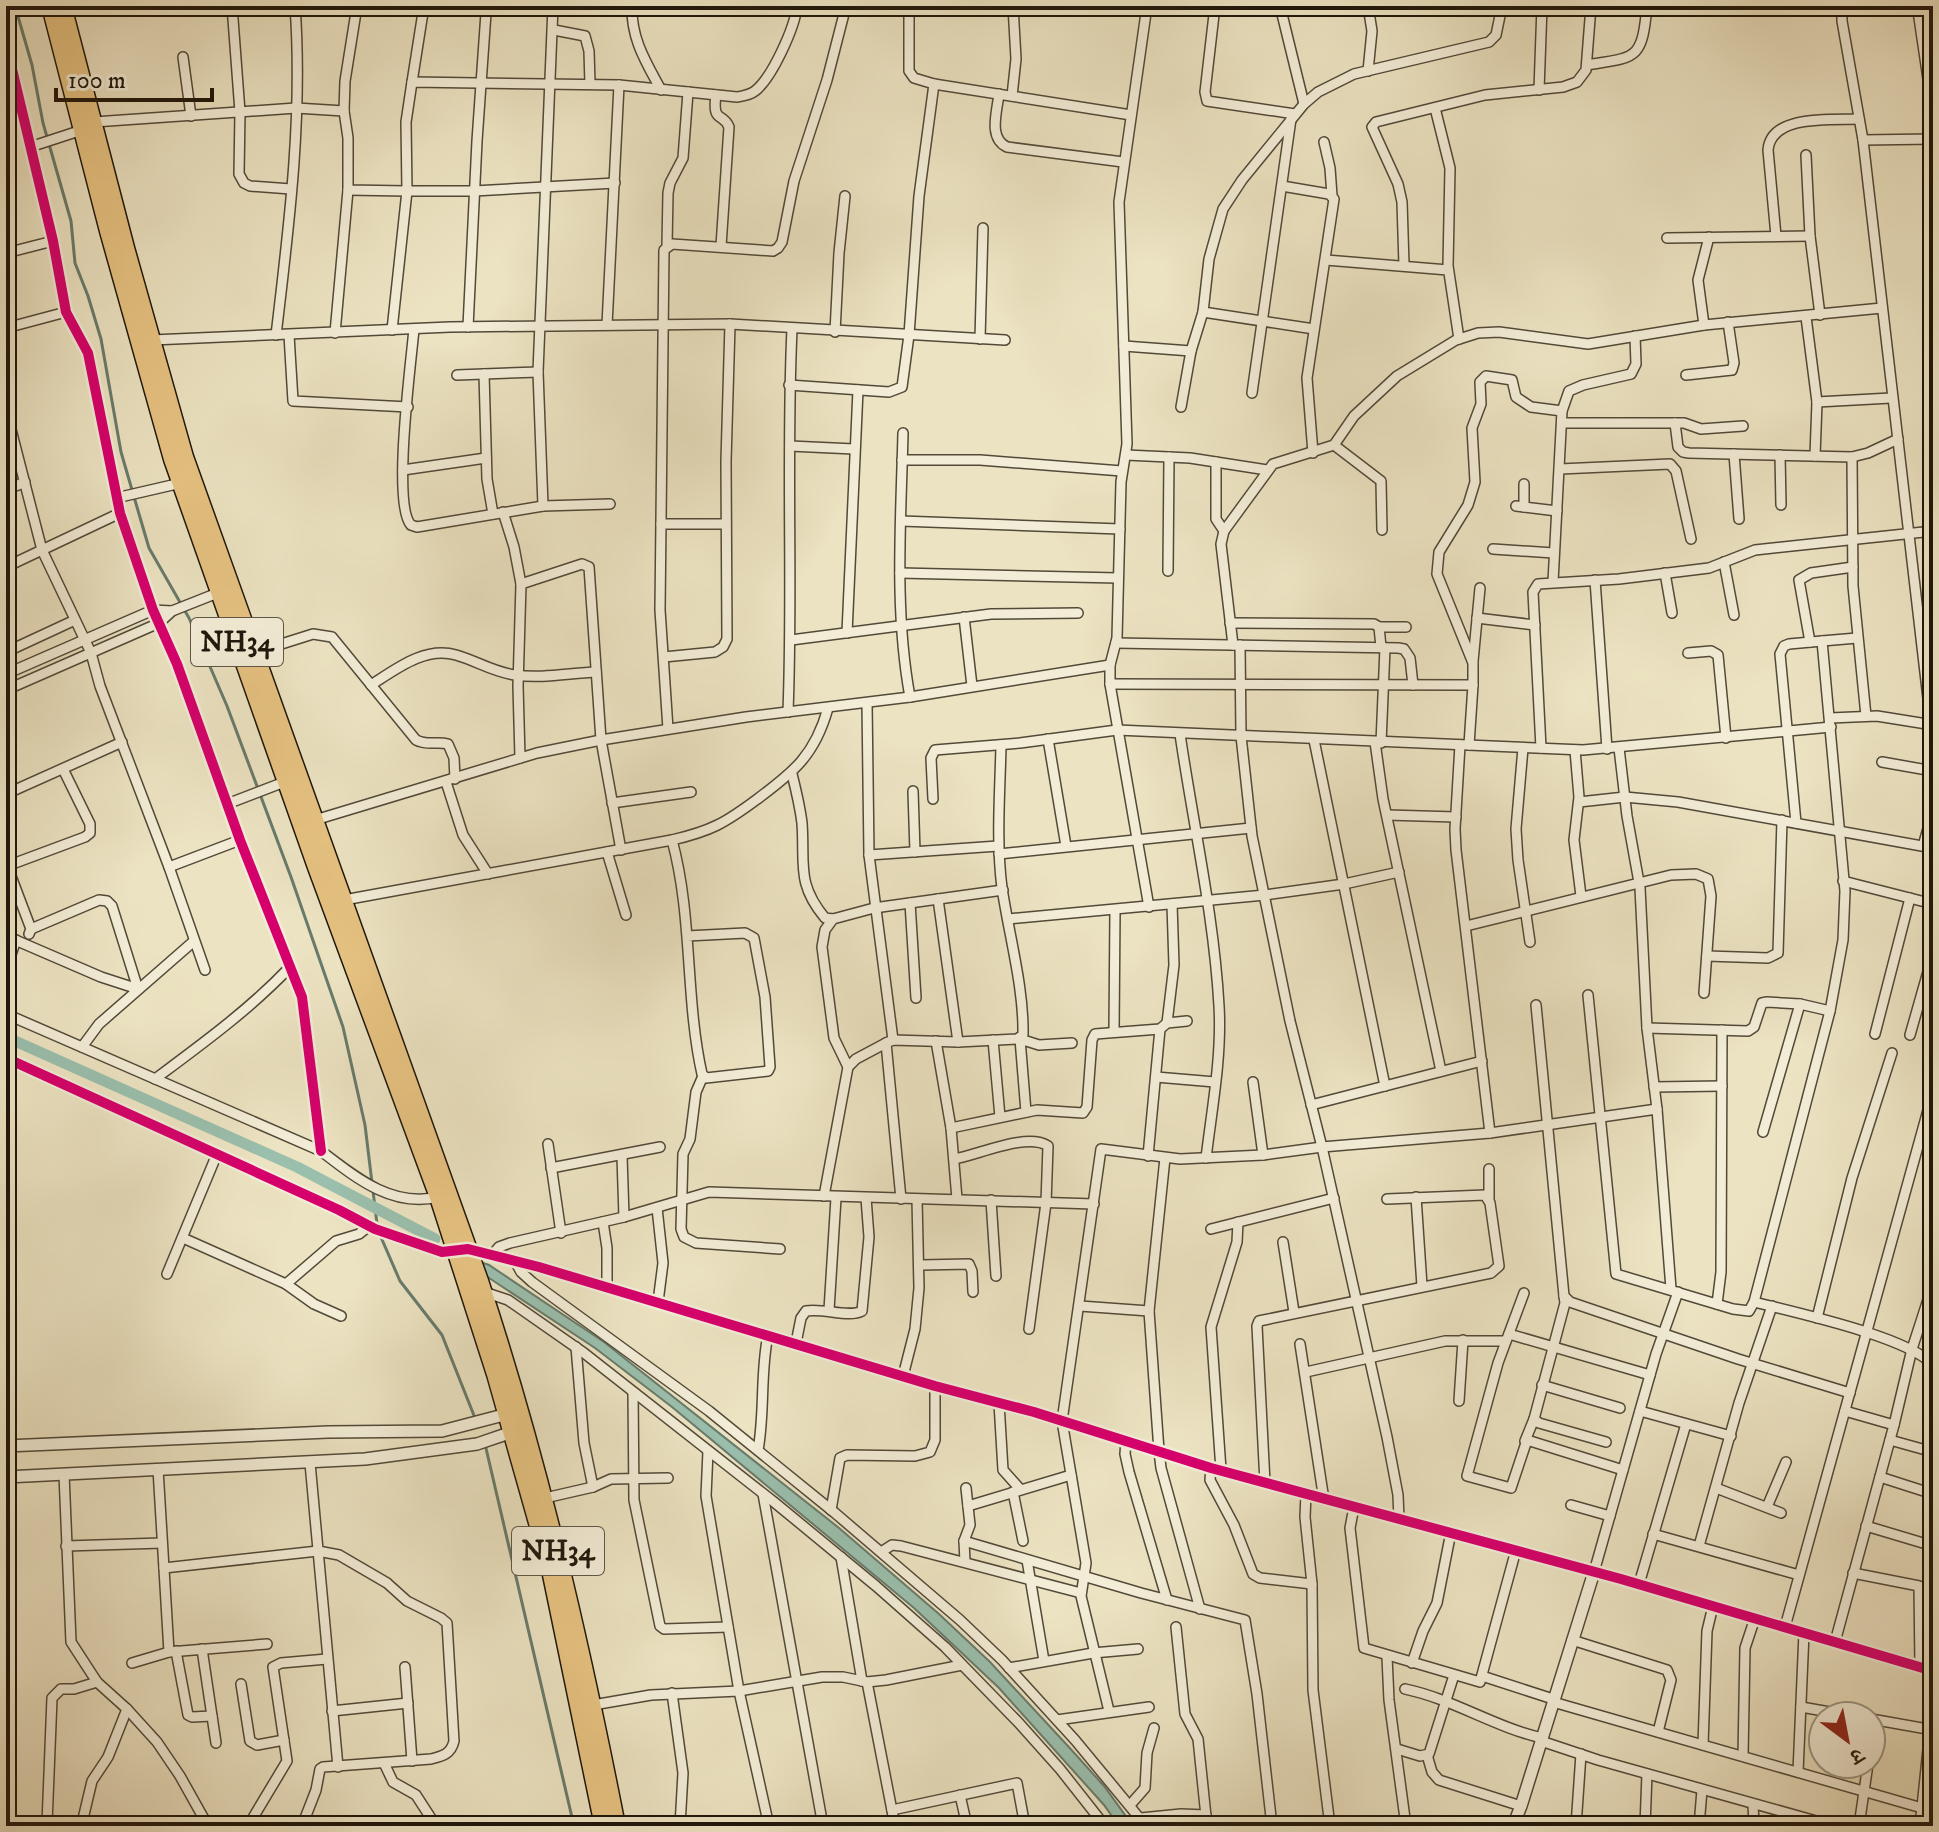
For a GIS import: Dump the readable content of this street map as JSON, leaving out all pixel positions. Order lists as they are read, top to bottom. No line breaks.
{"streets":{"highway":["NH34"]},"scale_bar":"100 m","north":"bottom right"}
